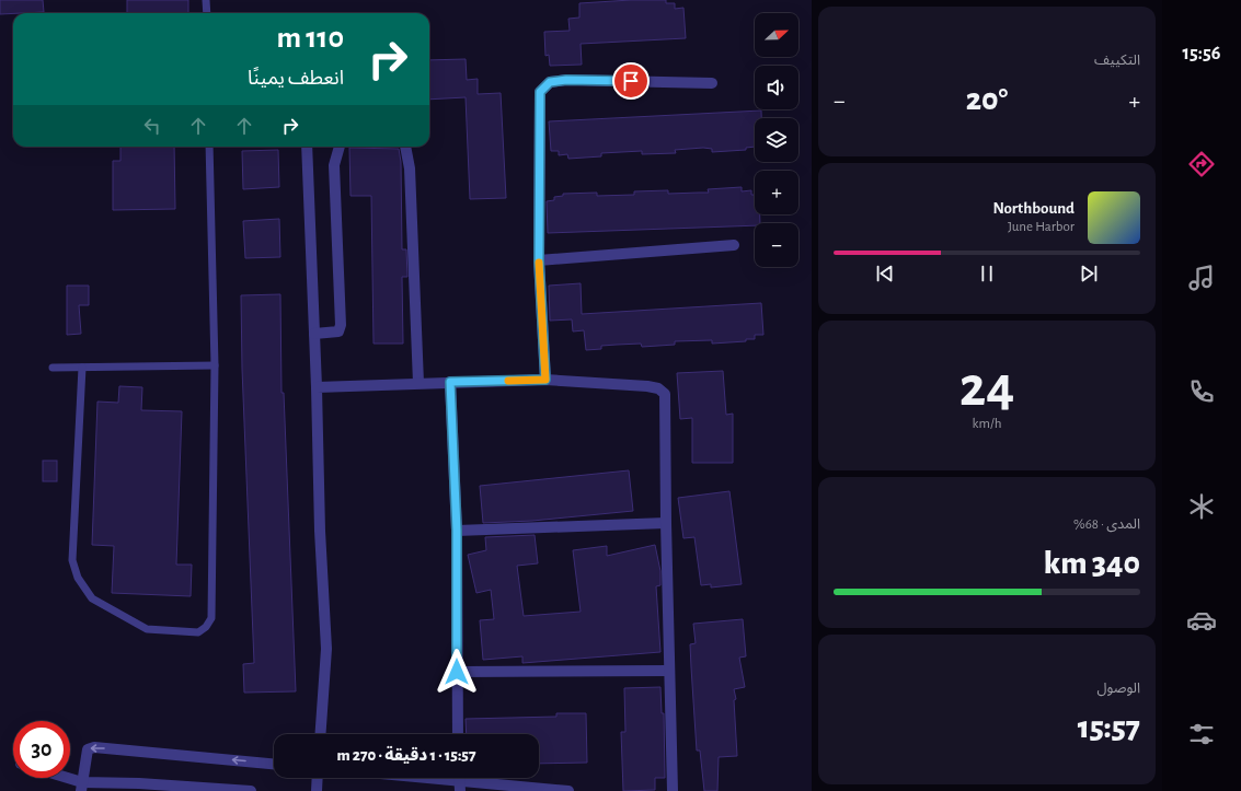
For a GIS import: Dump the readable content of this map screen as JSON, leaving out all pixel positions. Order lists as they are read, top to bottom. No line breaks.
{"north":"right","page":{"tabs":"15:56","tile":["التكييف",["24","km/h"],["المدى · 68%","340 km"],["الوصول","15:57"]],"map_buttons":["+","−"],"turn":["110 m","انعطف يمينًا"],"heat":["−","20°","+"],"song":["Northbound","June Harbor"],"limit":"30","trip":"15:57 · 1 دقيقة · 270 m"}}
